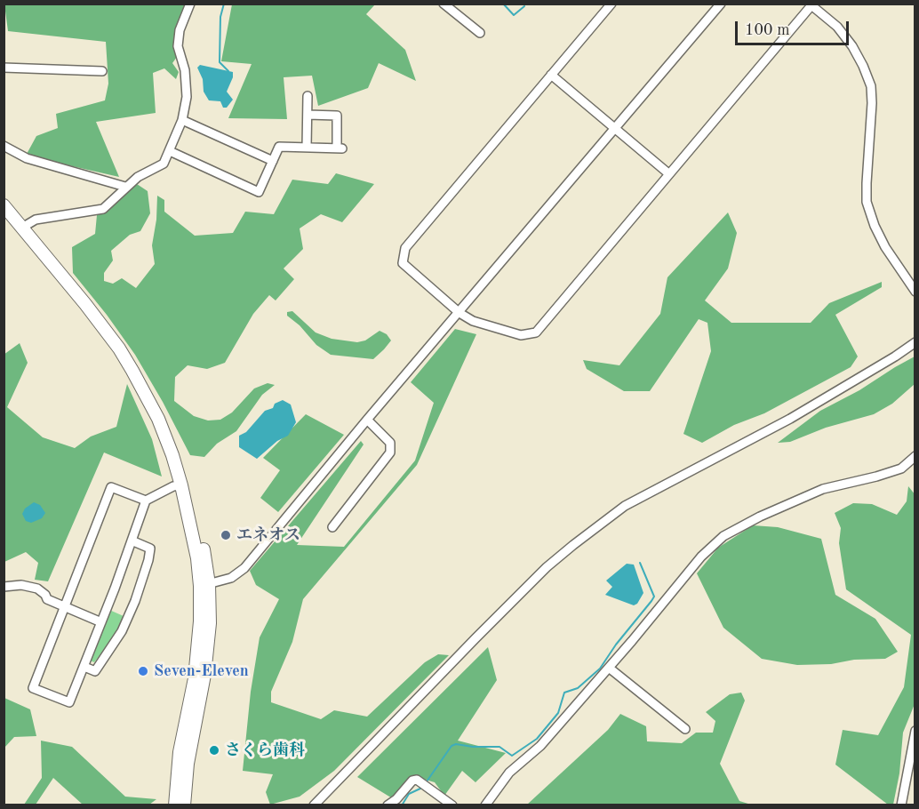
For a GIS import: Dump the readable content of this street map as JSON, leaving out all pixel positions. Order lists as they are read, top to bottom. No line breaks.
{"places":["エネオス","Seven-Eleven","さくら歯科"],"scale_bar":"100 m"}
